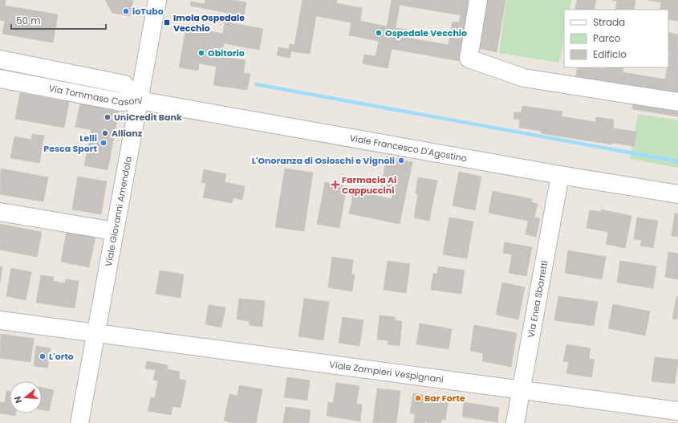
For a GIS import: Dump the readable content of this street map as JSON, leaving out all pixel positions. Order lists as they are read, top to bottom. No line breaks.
{"streets":{"street":["Via Tommaso Casoni","Viale Francesco D'Agostino","Viale Giovanni Amendola","Via Enea Sbarretti","Viale Zampieri Vespignani"]},"crossings":[["Via Tommaso Casoni","Viale Francesco D'Agostino"],["Via Tommaso Casoni","Viale Giovanni Amendola"],["Viale Francesco D'Agostino","Viale Giovanni Amendola"],["Viale Francesco D'Agostino","Via Enea Sbarretti"],["Viale Giovanni Amendola","Viale Zampieri Vespignani"],["Via Enea Sbarretti","Viale Zampieri Vespignani"]],"places":{"other":["ioTubo","Ospedale Vecchio","Obitorio","UniCredit Bank","Allianz","Lelli Pesca Sport","L'Onoranza di Osioschi e Vignoli","L'orto","Bar Forte"],"transit":["Imola Ospedale Vecchio"],"health":["Farmacia Ai Cappuccini"]},"legend":["Strada","Parco","Edificio"],"scale_bar":"50 m","north":"left"}
